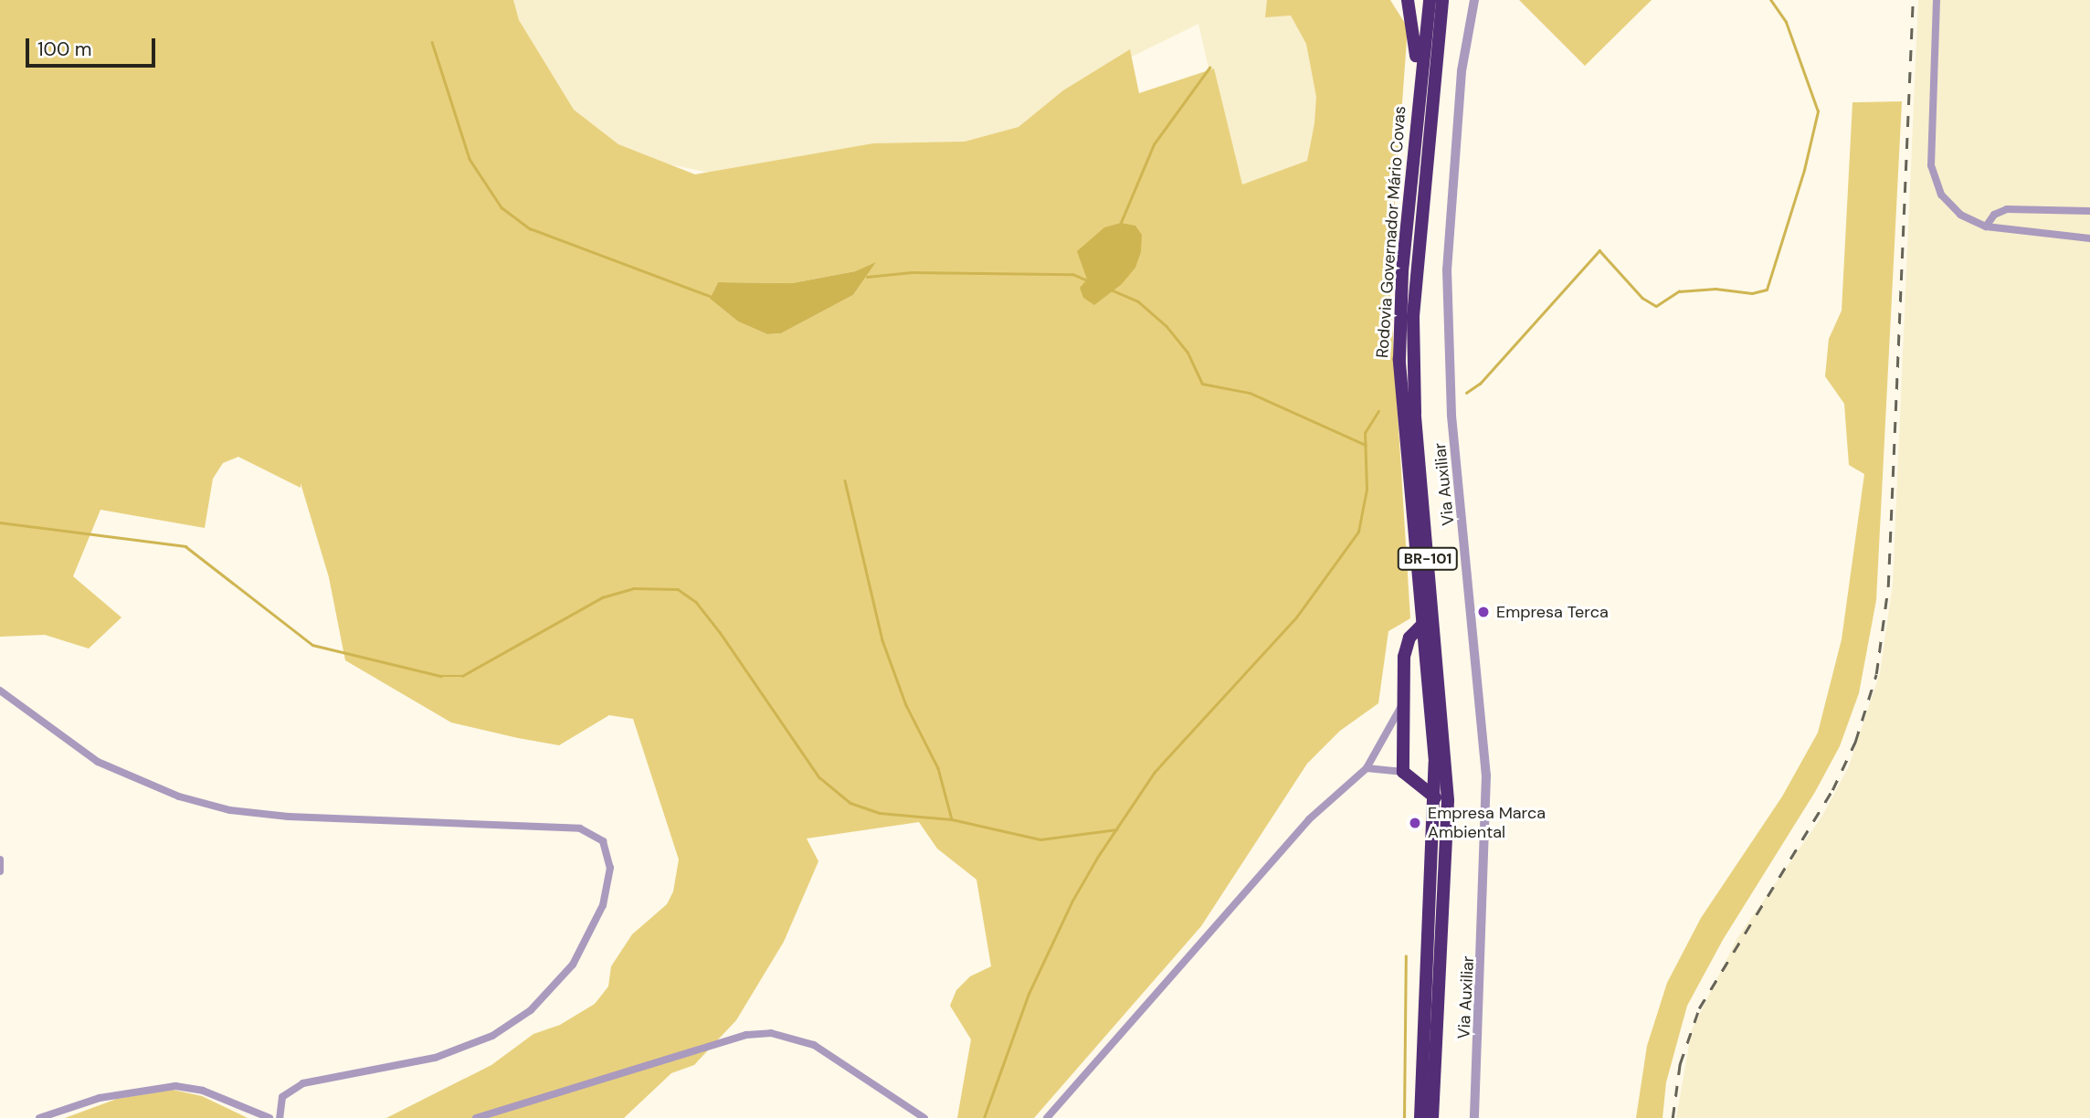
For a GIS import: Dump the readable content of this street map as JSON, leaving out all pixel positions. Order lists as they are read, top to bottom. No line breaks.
{"streets":{"highway":["Rodovia Governador Mário Covas","BR-101"],"street":["Via Auxiliar"]},"places":["Empresa Terca","Empresa Marca Ambiental"],"scale_bar":"100 m"}
